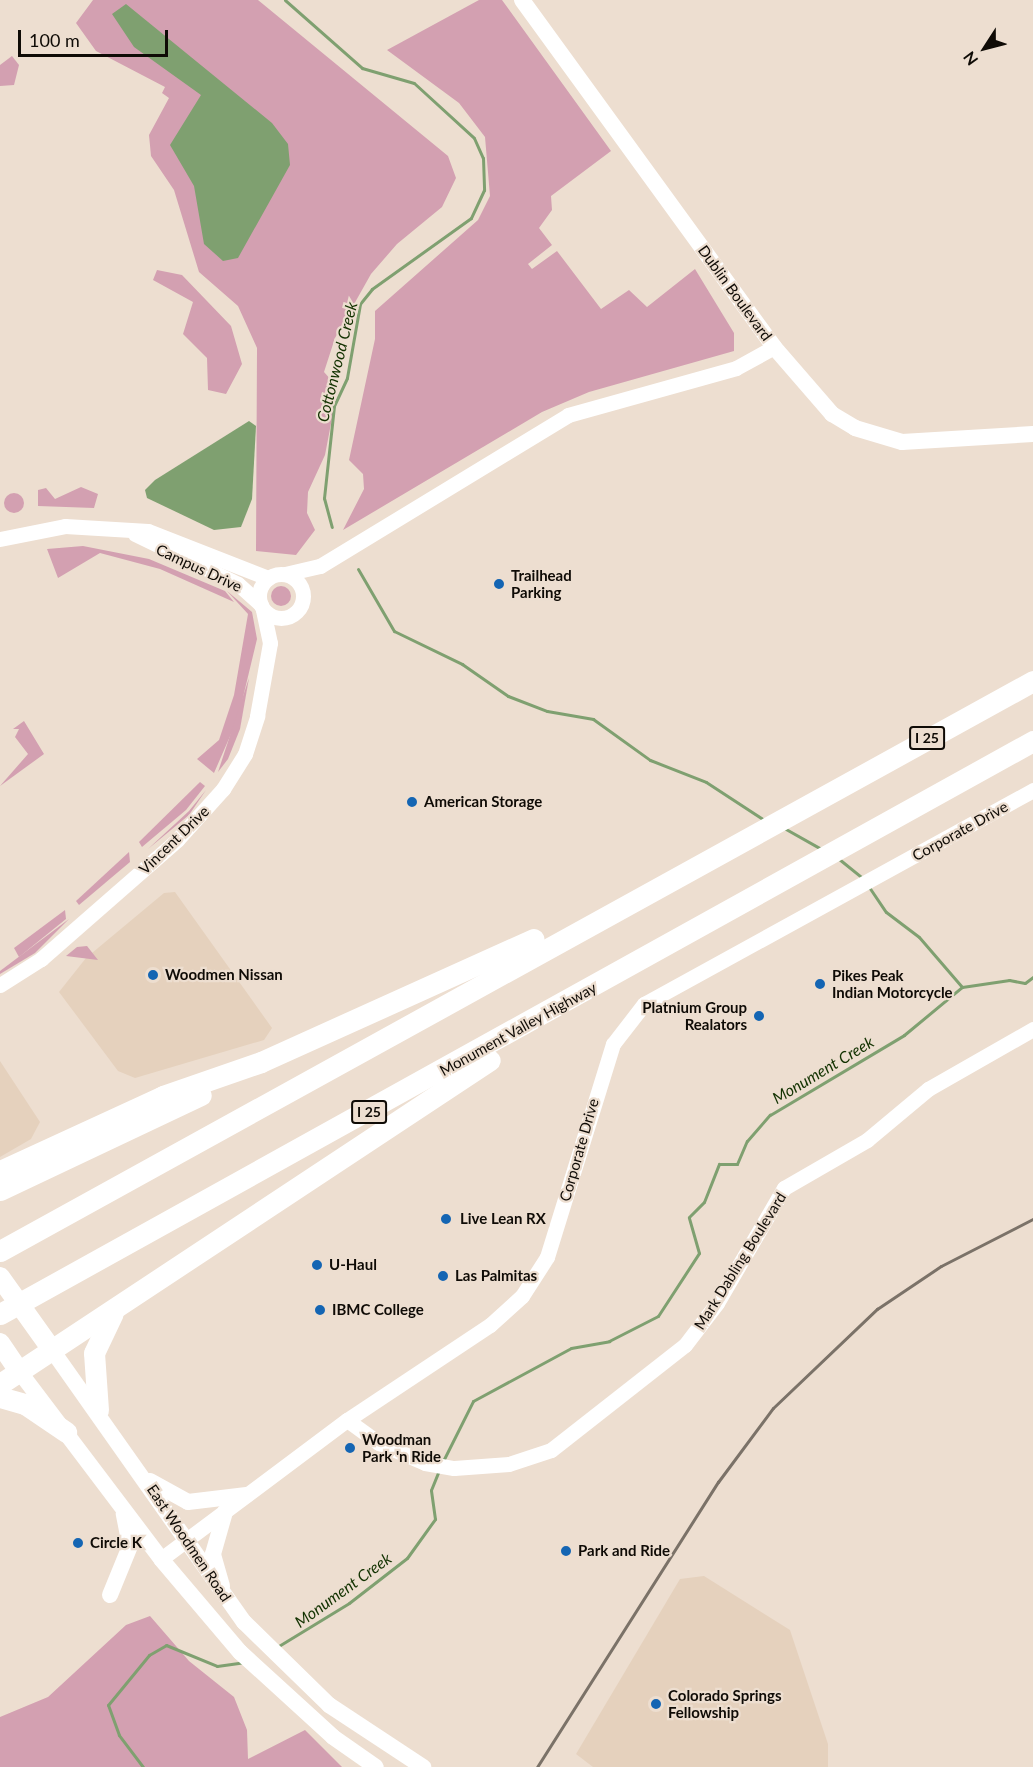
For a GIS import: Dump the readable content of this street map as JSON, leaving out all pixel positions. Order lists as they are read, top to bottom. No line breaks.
{"streets":{"highway":["I 25","Monument Valley Highway","East Woodmen Road"],"main road":["Dublin Boulevard"],"street":["Campus Drive","Corporate Drive","Vincent Drive","Mark Dabling Boulevard"]},"crossings":[["Campus Drive","Vincent Drive"],["Corporate Drive","Mark Dabling Boulevard"],["Corporate Drive","East Woodmen Road"]],"water":["Cottonwood Creek","Monument Creek"],"places":["Trailhead Parking","American Storage","Woodmen Nissan","Pikes Peak Indian Motorcycle","Platnium Group Realators","Live Lean RX","U-Haul","Las Palmitas","IBMC College","Woodman Park 'n Ride","Circle K","Park and Ride","Colorado Springs Fellowship"],"scale_bar":"100 m","north":"bottom left"}
